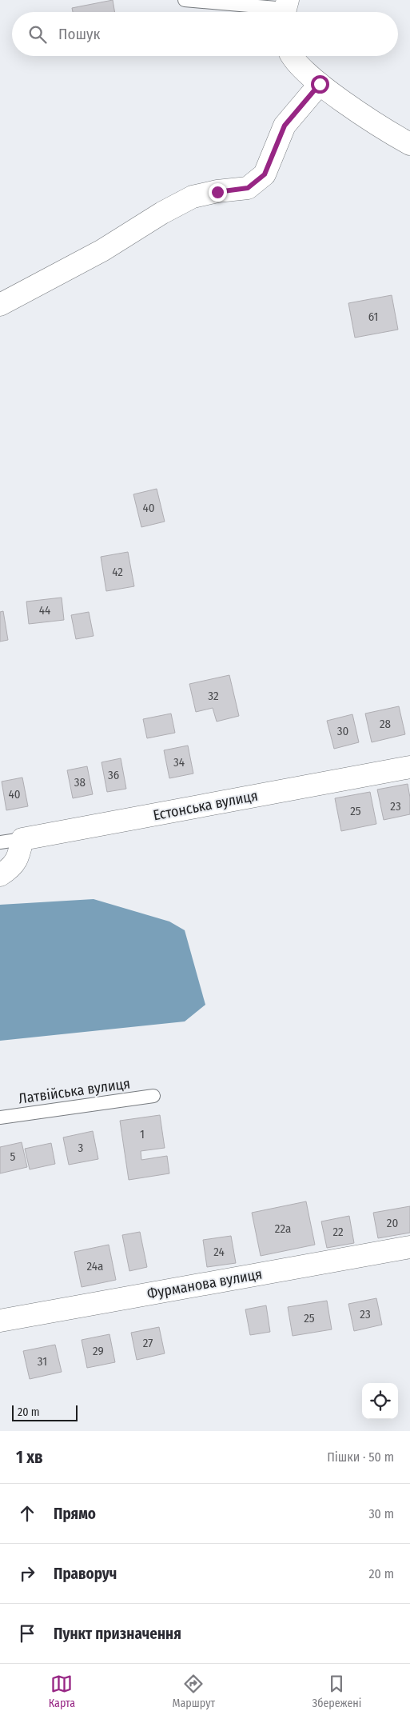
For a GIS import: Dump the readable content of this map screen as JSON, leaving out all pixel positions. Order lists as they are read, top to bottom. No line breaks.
{"streets":{"street":["Естонська вулиця","Фурманова вулиця"],"lane":["Латвiйська вулиця"]},"house_numbers":["61","40","42","44","32","28","30","34","36","38","40","23","25","1","3","5","20","22а","22","24","24а","23","25","27","29","31"],"scale_bar":"20 m","page":{"search":"Пошук","scale":"20 m","heading":["1 хв","Пішки · 50 m"],"list":[["Прямо","30 m"],["Праворуч","20 m"],"Пункт призначення"],"nav":["Карта","Маршрут","Збережені"]}}
